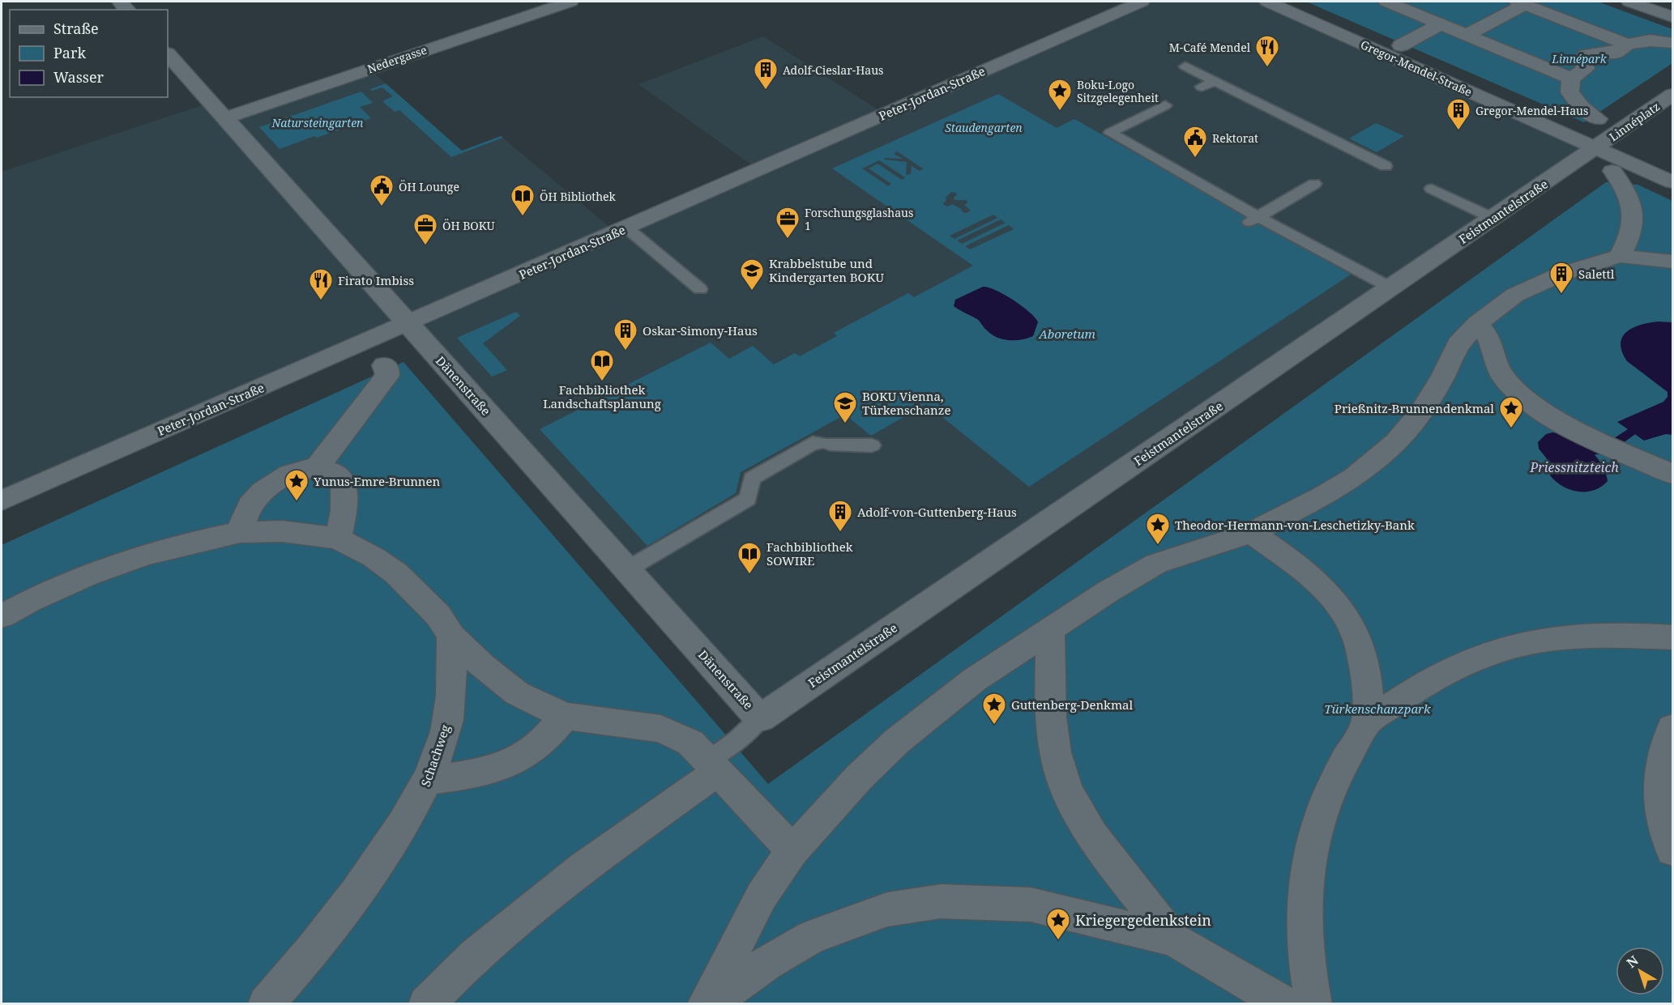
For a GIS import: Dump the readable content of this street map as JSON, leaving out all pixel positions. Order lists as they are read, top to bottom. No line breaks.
{"streets":{"street":["Nedergasse","Gregor-Mendel-Straße","Peter-Jordan-Straße","Linnéplatz","Feistmantelstraße","Dänenstraße","Schachweg"]},"crossings":[["Nedergasse","Dänenstraße"],["Gregor-Mendel-Straße","Linnéplatz"],["Gregor-Mendel-Straße","Feistmantelstraße"],["Peter-Jordan-Straße","Dänenstraße"],["Linnéplatz","Feistmantelstraße"],["Feistmantelstraße","Dänenstraße"]],"water":["Priessnitzteich"],"parks":["Linnépark","Natursteingarten","Staudengarten","Aboretum","Türkenschanzpark"],"places":{"restaurant":["M-Café Mendel","Firato Imbiss"],"building":["Adolf-Cieslar-Haus","Gregor-Mendel-Haus","Salettl","Oskar-Simony-Haus","Adolf-von-Guttenberg-Haus"],"place":["Boku-Logo Sitzgelegenheit","Prießnitz-Brunnendenkmal","Yunus-Emre-Brunnen","Theodor-Hermann-von-Leschetizky-Bank","Guttenberg-Denkmal","Kriegergedenkstein"],"public building":["Rektorat","ÖH Lounge"],"library":["ÖH Bibliothek","Fachbibliothek Landschaftsplanung","Fachbibliothek SOWIRE"],"office":["Forschungsglashaus 1","ÖH BOKU"],"school or university":["Krabbelstube und Kindergarten BOKU","BOKU Vienna, Türkenschanze"]},"legend":["Straße","Park","Wasser"],"north":"top left"}
